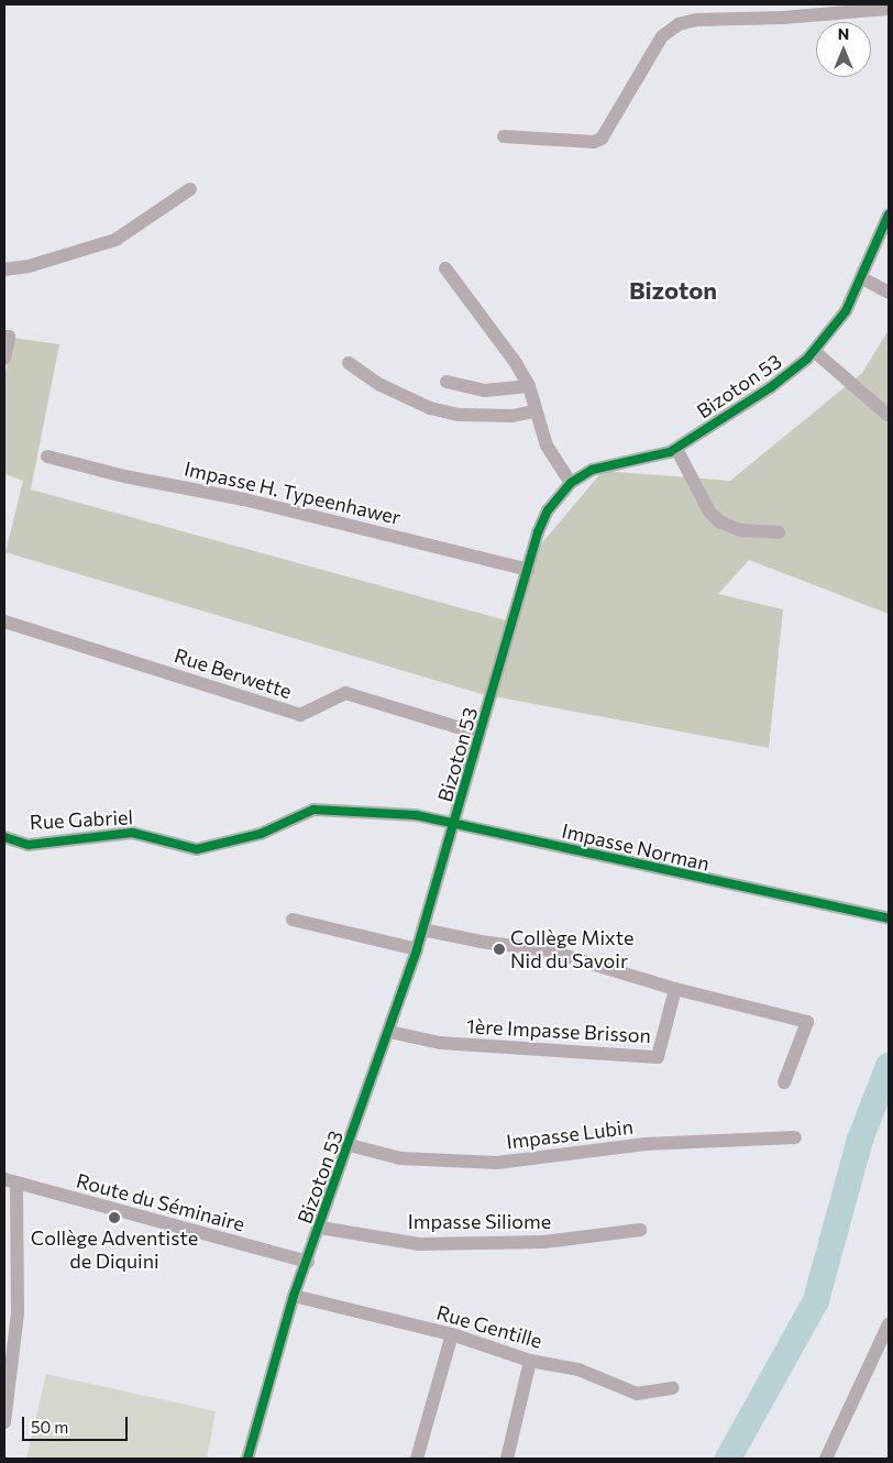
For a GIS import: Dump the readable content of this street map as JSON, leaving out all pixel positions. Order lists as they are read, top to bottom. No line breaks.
{"streets":{"street":["Bizoton 53","Impasse H. Typeenhawer","Rue Berwette","Rue Gabriel","Impasse Norman","1ère Impasse Brisson","Impasse Lubin","Route du Séminaire","Impasse Siliome","Rue Gentille"]},"crossings":[["Bizoton 53","Impasse H. Typeenhawer"],["Bizoton 53","Rue Berwette"],["Bizoton 53","Impasse Norman"],["Bizoton 53","1ère Impasse Brisson"],["Bizoton 53","Impasse Lubin"],["Bizoton 53","Route du Séminaire"],["Bizoton 53","Impasse Siliome"],["Bizoton 53","Rue Gentille"],["Rue Gabriel","Impasse Norman"]],"districts":["Bizoton"],"places":["Collège Mixte Nid du Savoir","Collège Adventiste de Diquini"],"scale_bar":"50 m","north":"top"}
